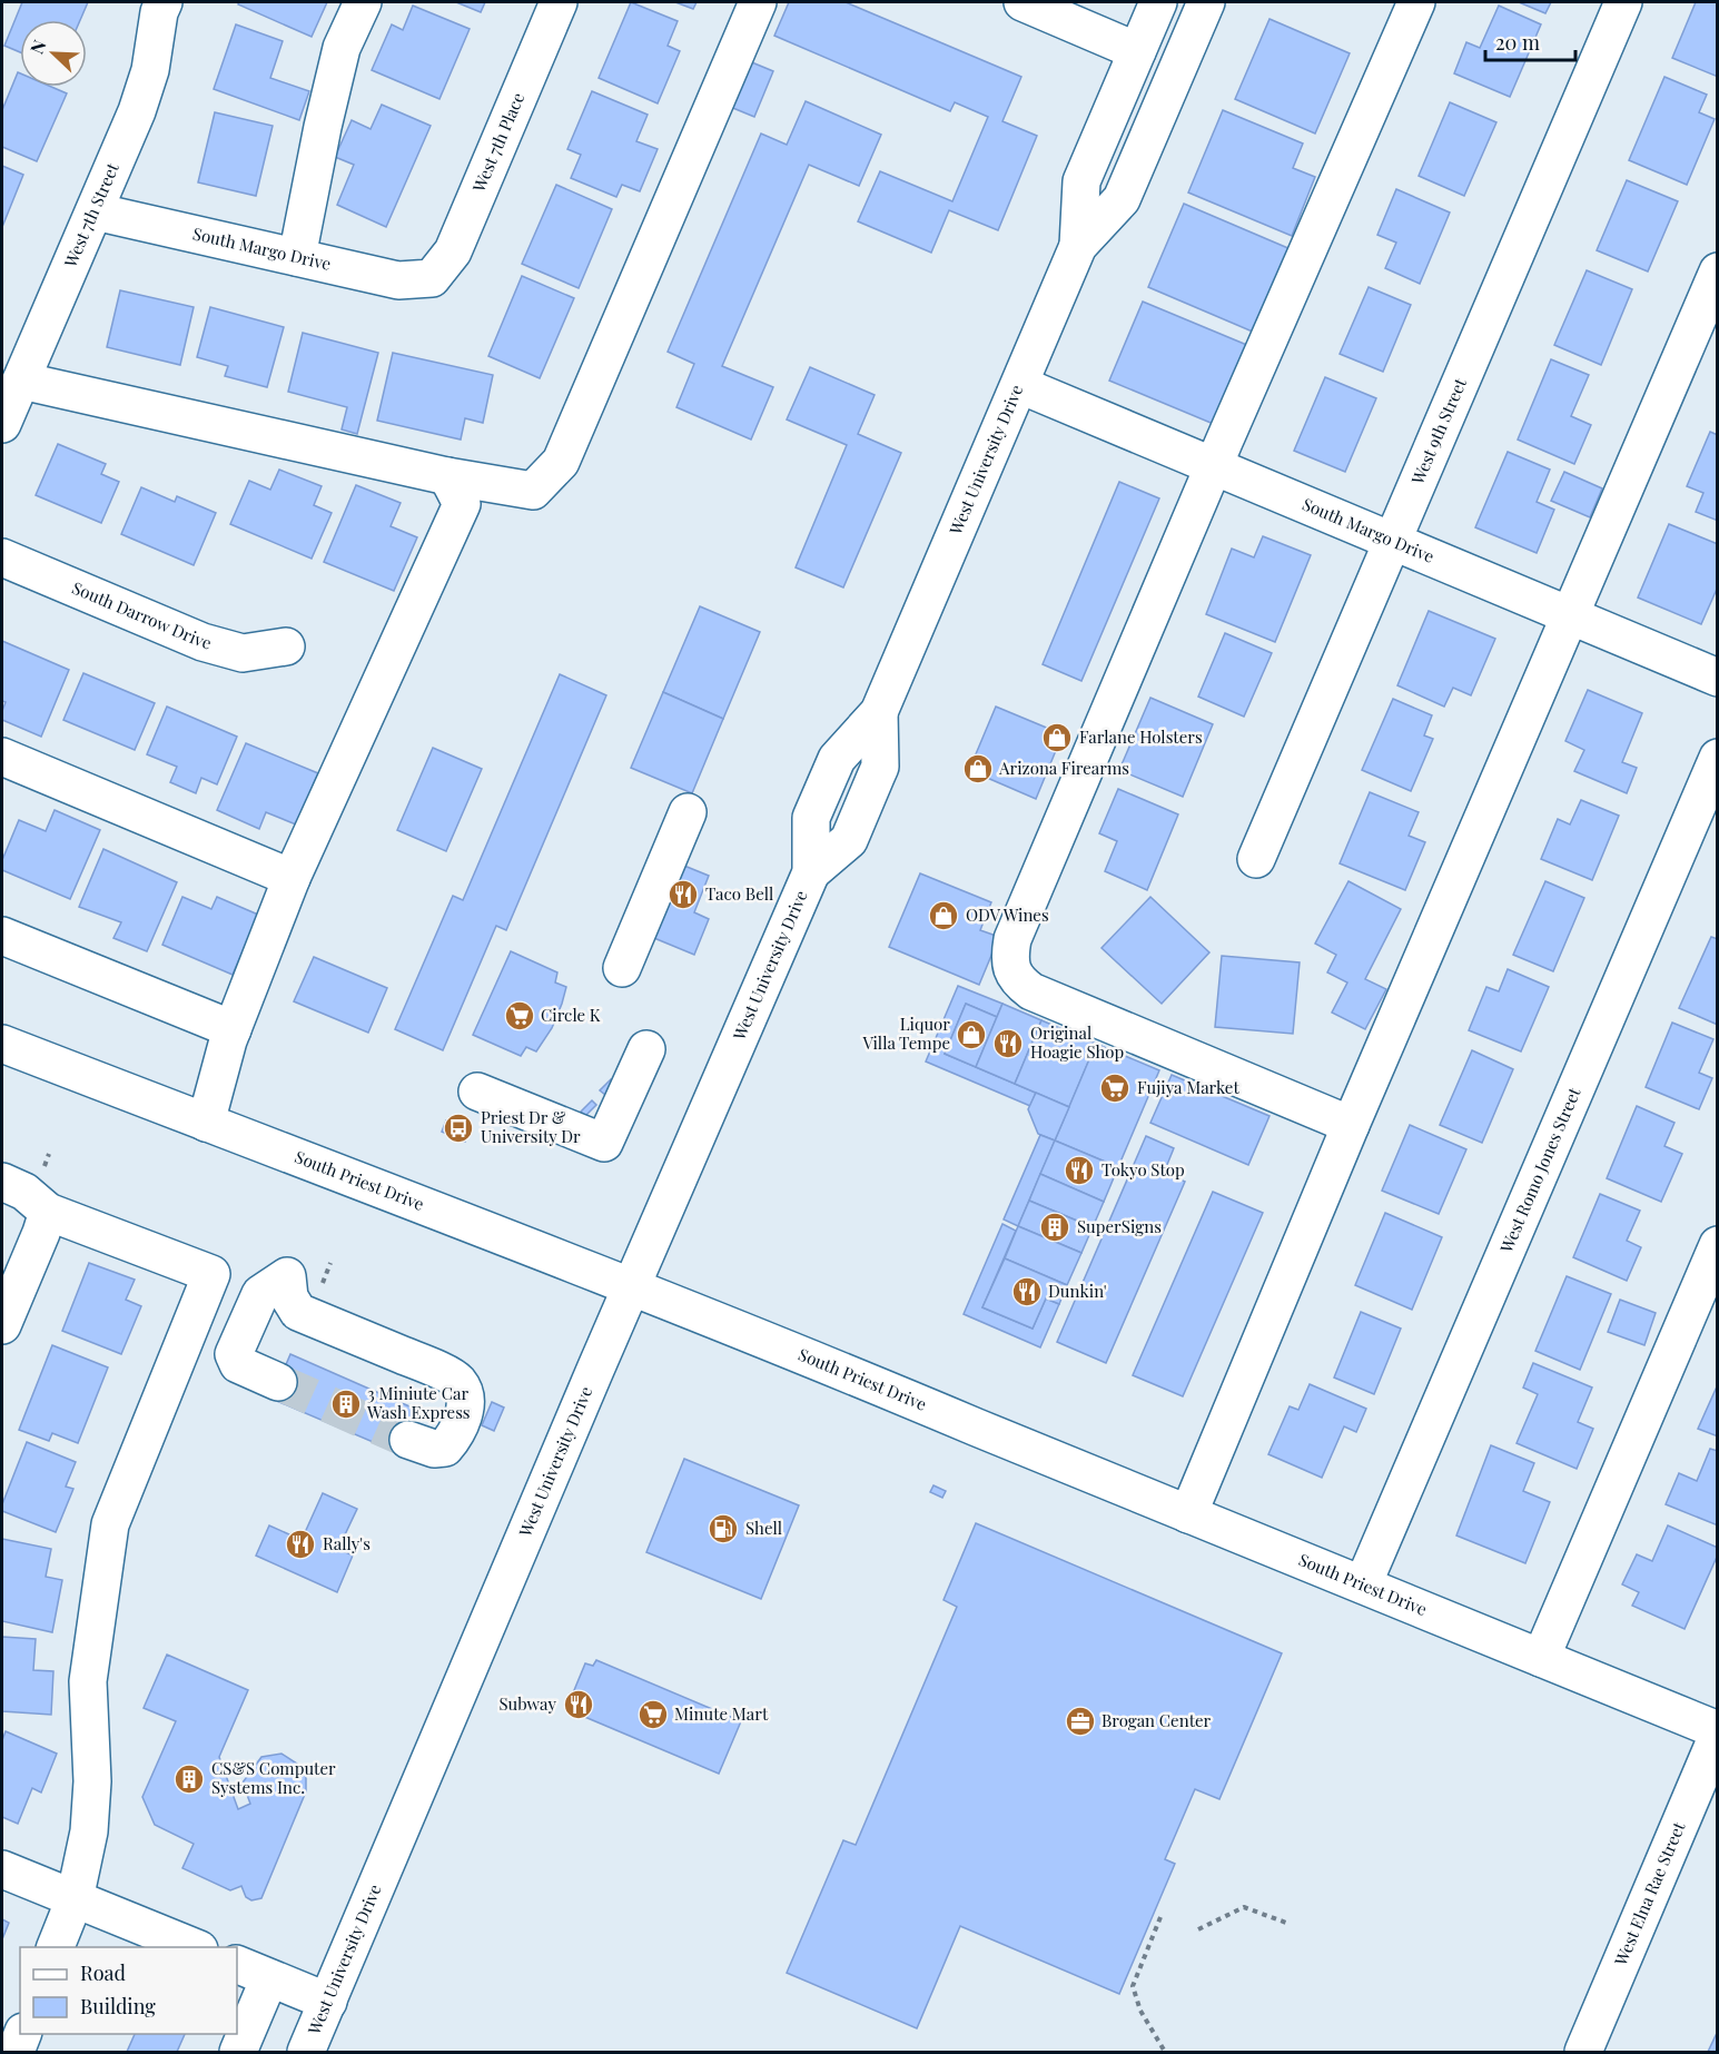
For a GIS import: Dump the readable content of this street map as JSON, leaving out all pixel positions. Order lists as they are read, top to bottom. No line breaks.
{"streets":{"street":["West 7th Place","West 7th Street","South Margo Drive","West 9th Street","West University Drive","South Darrow Drive","West Romo Jones Street","South Priest Drive","West Elna Rae Street"]},"crossings":[["West 7th Place","South Margo Drive"],["West 7th Street","South Margo Drive"],["South Margo Drive","West 9th Street"],["South Margo Drive","West University Drive"],["West University Drive","South Priest Drive"],["West Romo Jones Street","South Priest Drive"],["South Priest Drive","West Elna Rae Street"]],"places":{"shop":["Farlane Holsters","Arizona Firearms","ODV Wines","Liquor Villa Tempe"],"restaurant":["Taco Bell","Original Hoagie Shop","Tokyo Stop","Dunkin'","Rally's","Subway"],"supermarket":["Circle K","Fujiya Market","Minute Mart"],"bus stop":["Priest Dr & University Dr"],"building":["SuperSigns","3 Miniute Car Wash Express","CS&S Computer Systems Inc."],"fuel station":["Shell"],"office":["Brogan Center"]},"legend":["Road","Building"],"scale_bar":"20 m","north":"top left"}
